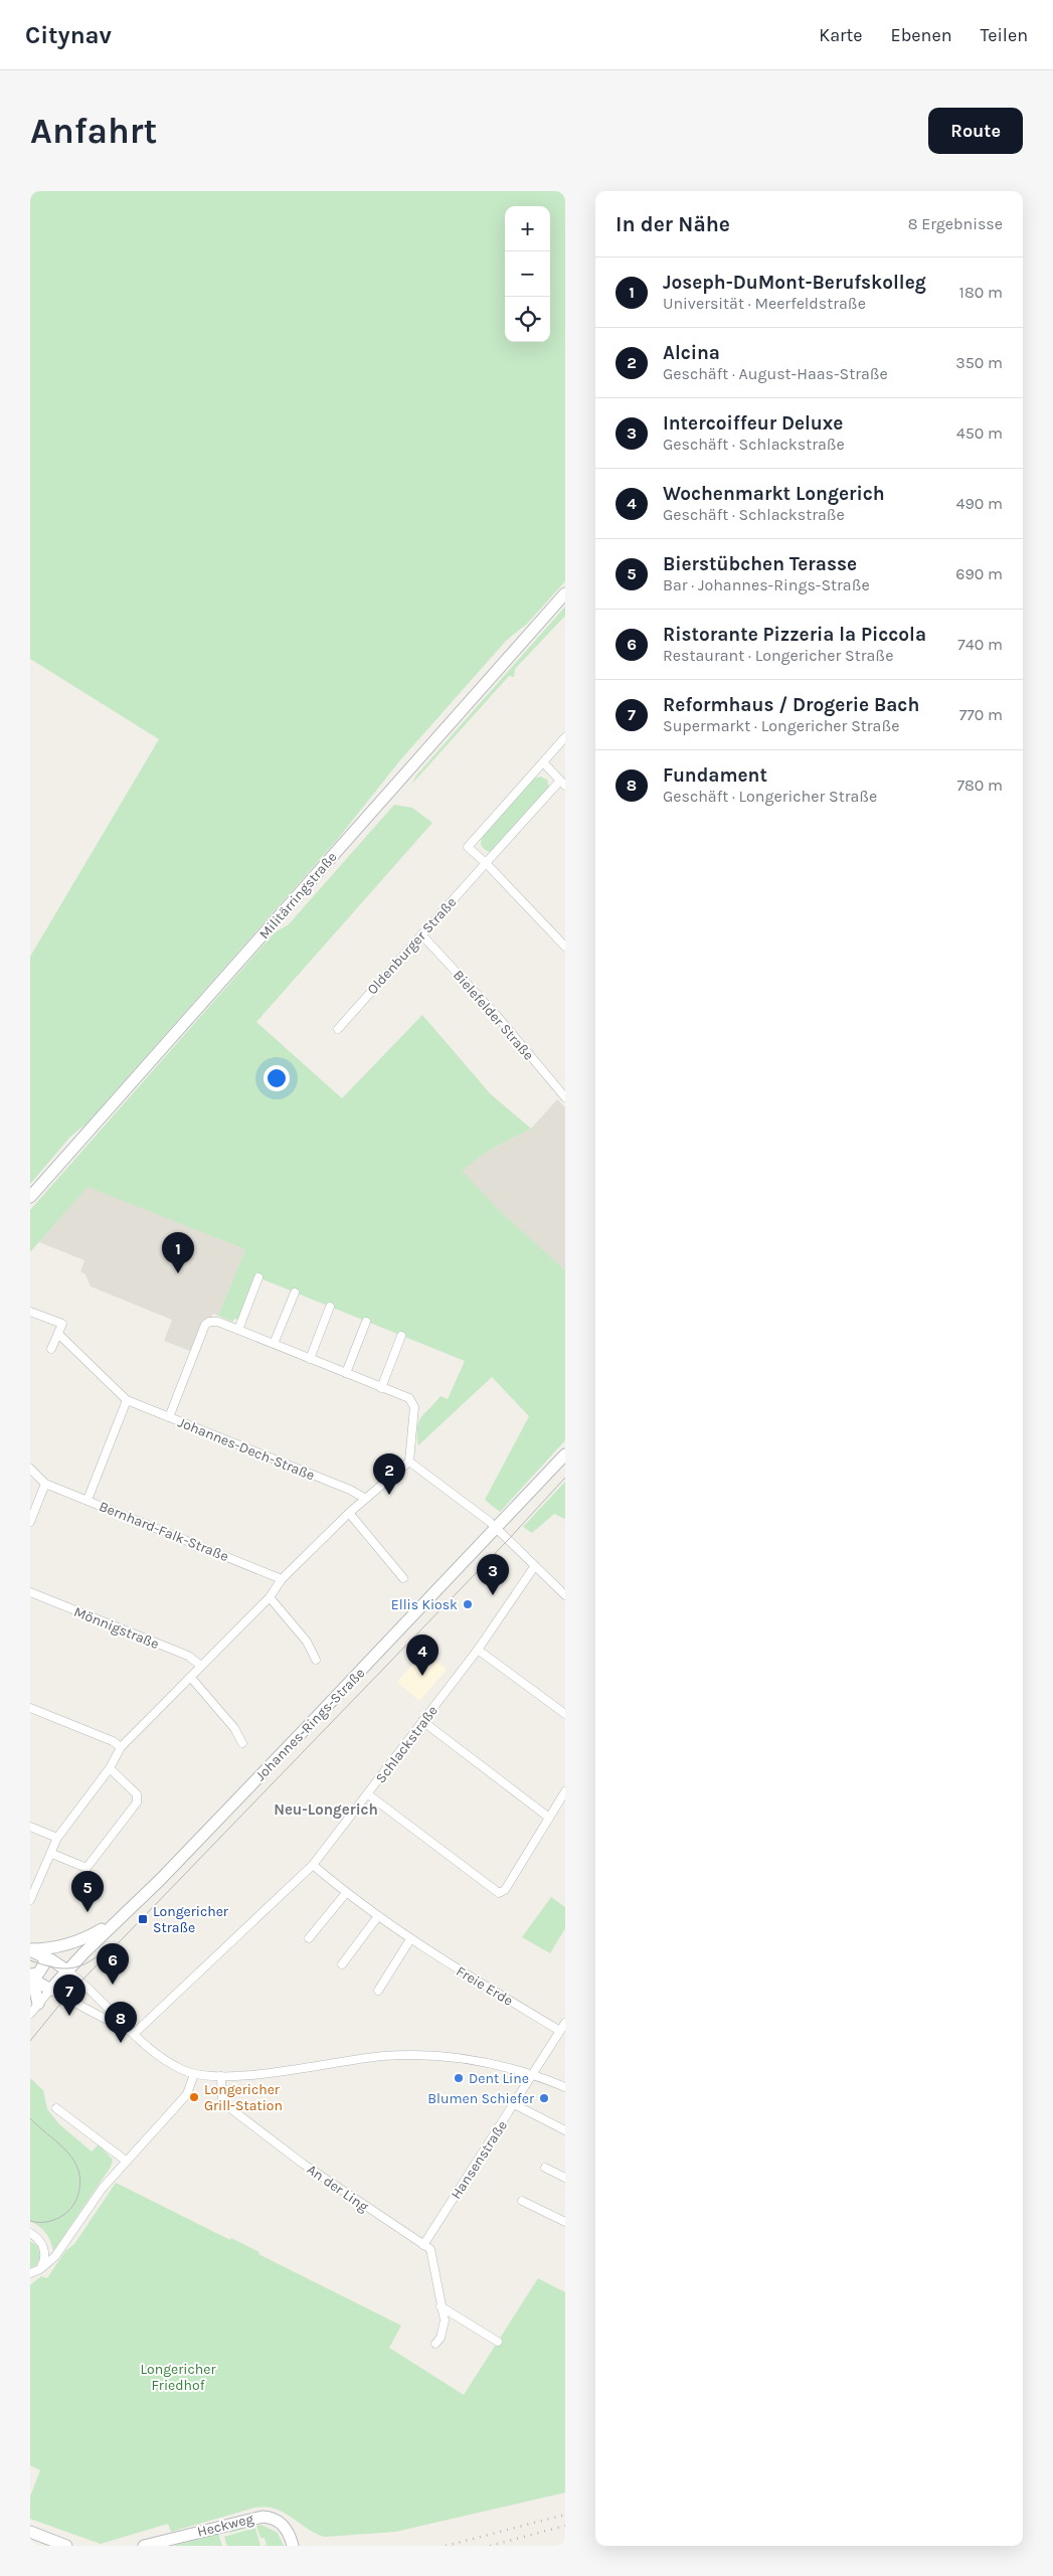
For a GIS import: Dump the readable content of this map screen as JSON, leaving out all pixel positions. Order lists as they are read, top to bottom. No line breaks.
{"streets":{"street":["Militärringstraße","Oldenburger Straße","Bielefelder Straße","Johannes-Dech-Straße","Bernhard-Falk-Straße","Mönnigstraße","Johannes-Rings-Straße","Schlackstraße","Freie Erde","Hansenstraße","An der Ling","Heckweg"]},"crossings":[["Oldenburger Straße","Bielefelder Straße"],["Schlackstraße","Freie Erde"],["Freie Erde","Hansenstraße"],["Hansenstraße","An der Ling"]],"districts":["Neu-Longerich"],"parks":["Longericher Friedhof"],"places":{"other":["Ellis Kiosk","Dent Line","Longericher Grill-Station","Blumen Schiefer"],"transit":["Longericher Straße"]},"page":{"header":"Citynav","nav":["Karte","Ebenen","Teilen"],"buttons":"Route","title":"Anfahrt","heading":["In der Nähe","8 Ergebnisse"],"map_buttons":["+","−"],"list":[{"mark":"1","name":"Joseph-DuMont-Berufskolleg","note":"Universität · Meerfeldstraße","value":"180 m"},{"mark":"2","name":"Alcina","note":"Geschäft · August-Haas-Straße","value":"350 m"},{"mark":"3","name":"Intercoiffeur Deluxe","note":"Geschäft · Schlackstraße","value":"450 m"},{"mark":"4","name":"Wochenmarkt Longerich","note":"Geschäft · Schlackstraße","value":"490 m"},{"mark":"5","name":"Bierstübchen Terasse","note":"Bar · Johannes-Rings-Straße","value":"690 m"},{"mark":"6","name":"Ristorante Pizzeria la Piccola","note":"Restaurant · Longericher Straße","value":"740 m"},{"mark":"7","name":"Reformhaus / Drogerie Bach","note":"Supermarkt · Longericher Straße","value":"770 m"},{"mark":"8","name":"Fundament","note":"Geschäft · Longericher Straße","value":"780 m"}],"pins":["1","2","3","4","5","6","7","8"]}}
